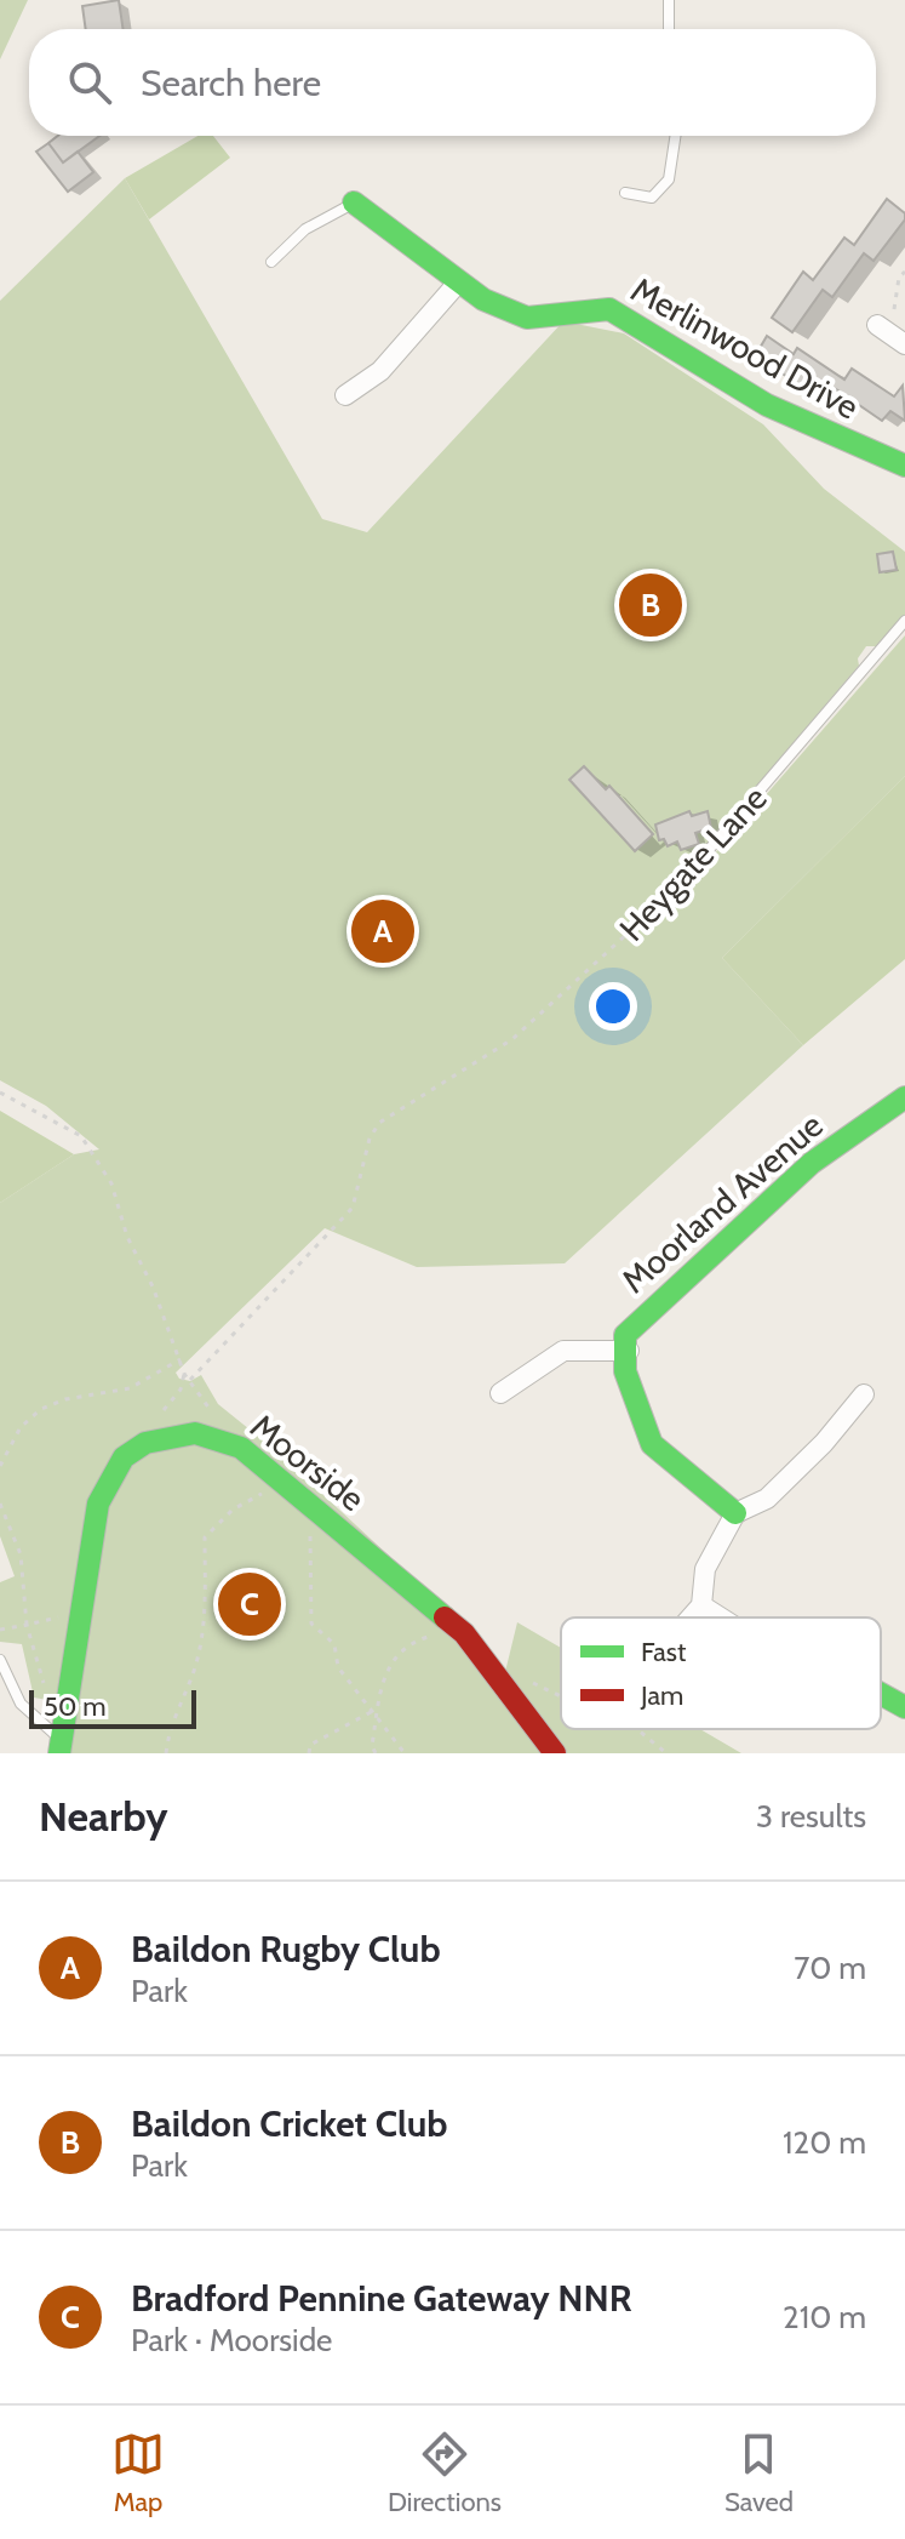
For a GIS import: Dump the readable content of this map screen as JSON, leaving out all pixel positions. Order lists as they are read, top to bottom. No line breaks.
{"streets":{"street":["Merlinwood Drive","Moorland Avenue","Moorside"],"lane":["Heygate Lane"]},"legend":["Fast","Jam"],"scale_bar":"50 m","page":{"search":"Search here","pins":["B","A","C"],"scale":"50 m","heading":["Nearby","3 results"],"list":[{"mark":"A","name":"Baildon Rugby Club","note":"Park","value":"70 m"},{"mark":"B","name":"Baildon Cricket Club","note":"Park","value":"120 m"},{"mark":"C","name":"Bradford Pennine Gateway NNR","note":"Park · Moorside","value":"210 m"}],"nav":["Map","Directions","Saved"]}}
